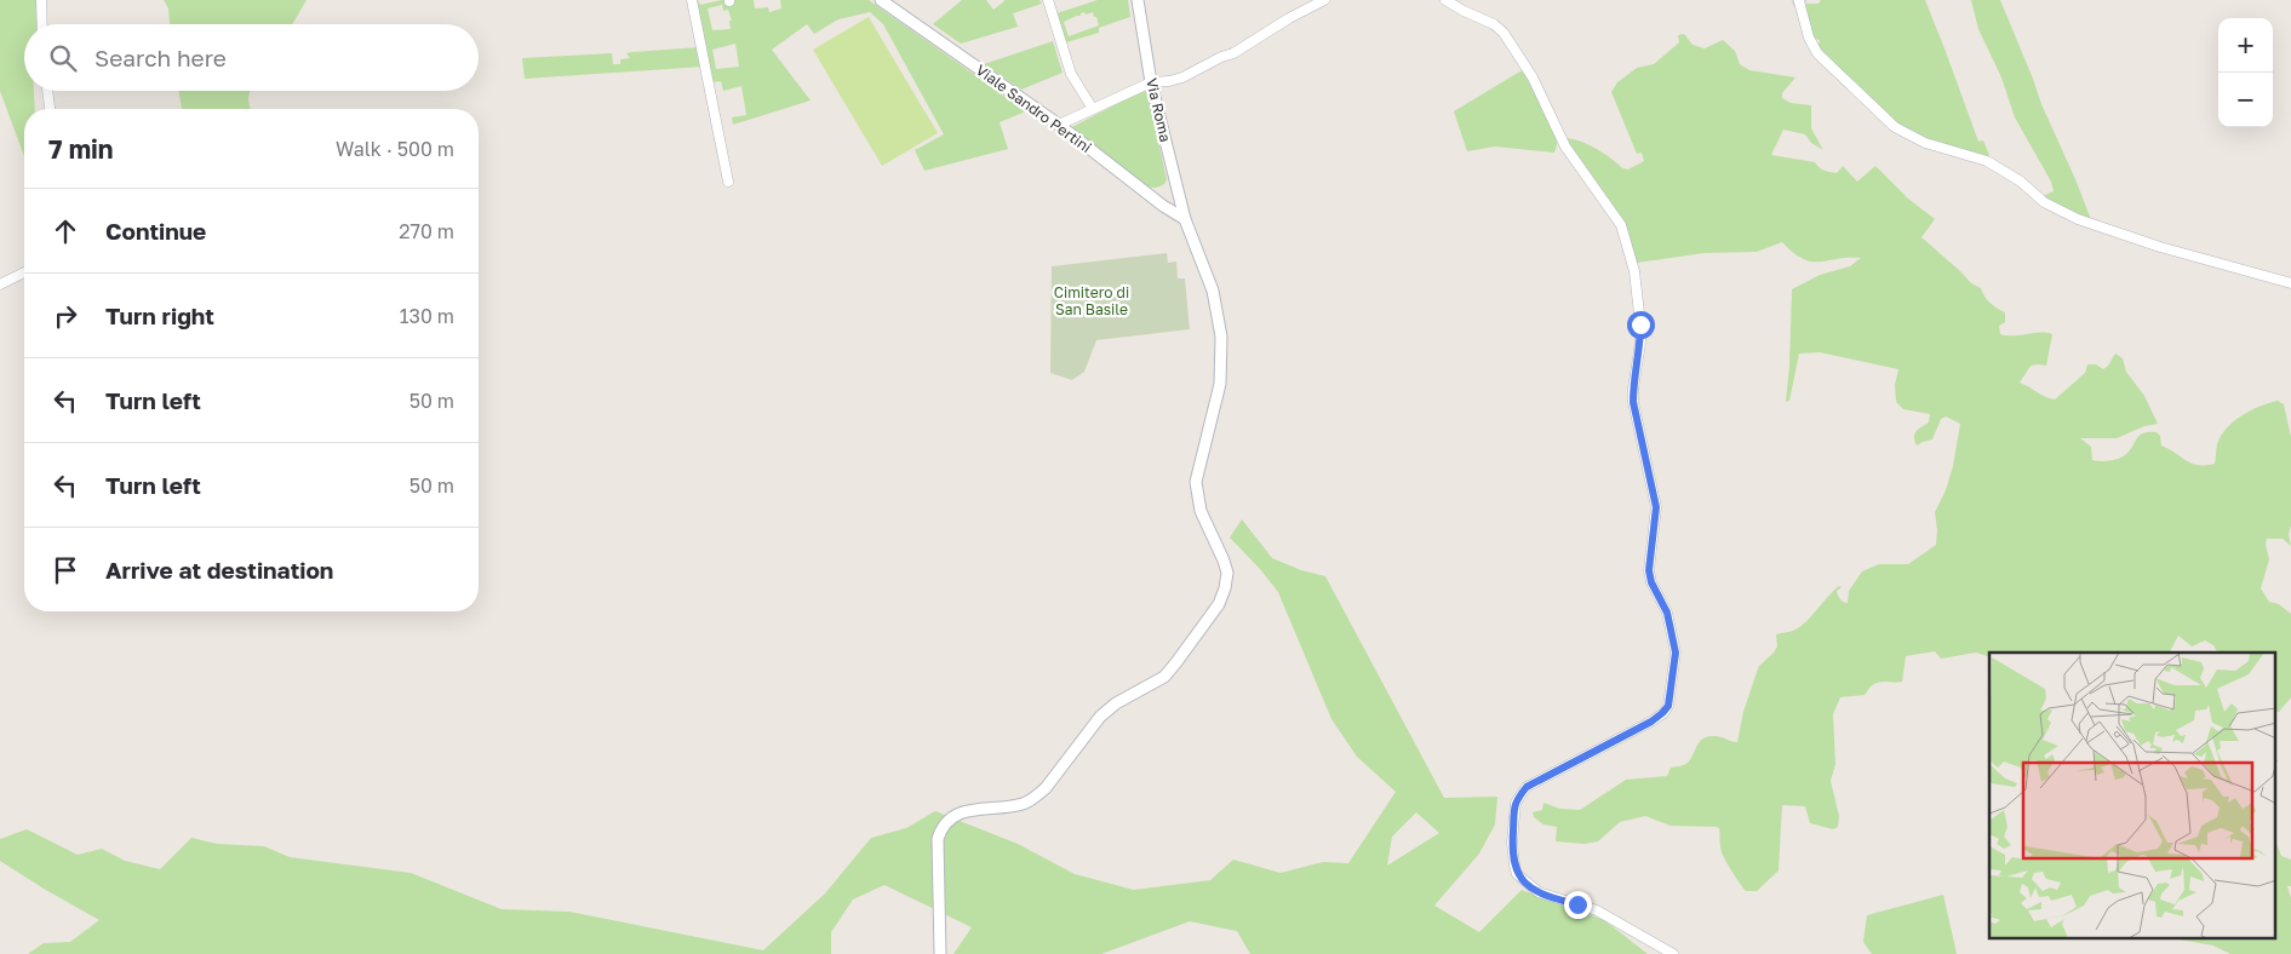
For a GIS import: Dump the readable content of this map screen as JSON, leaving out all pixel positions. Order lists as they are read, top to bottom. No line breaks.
{"streets":{"street":["Viale Sandro Pertini","Via Roma"]},"crossings":[["Viale Sandro Pertini","Via Roma"]],"parks":["Cimitero di San Basile"],"page":{"map_buttons":["+","−"],"search":"Search here","heading":["7 min","Walk · 500 m"],"list":[["Continue","270 m"],["Turn right","130 m"],["Turn left","50 m"],["Turn left","50 m"],"Arrive at destination"]}}
